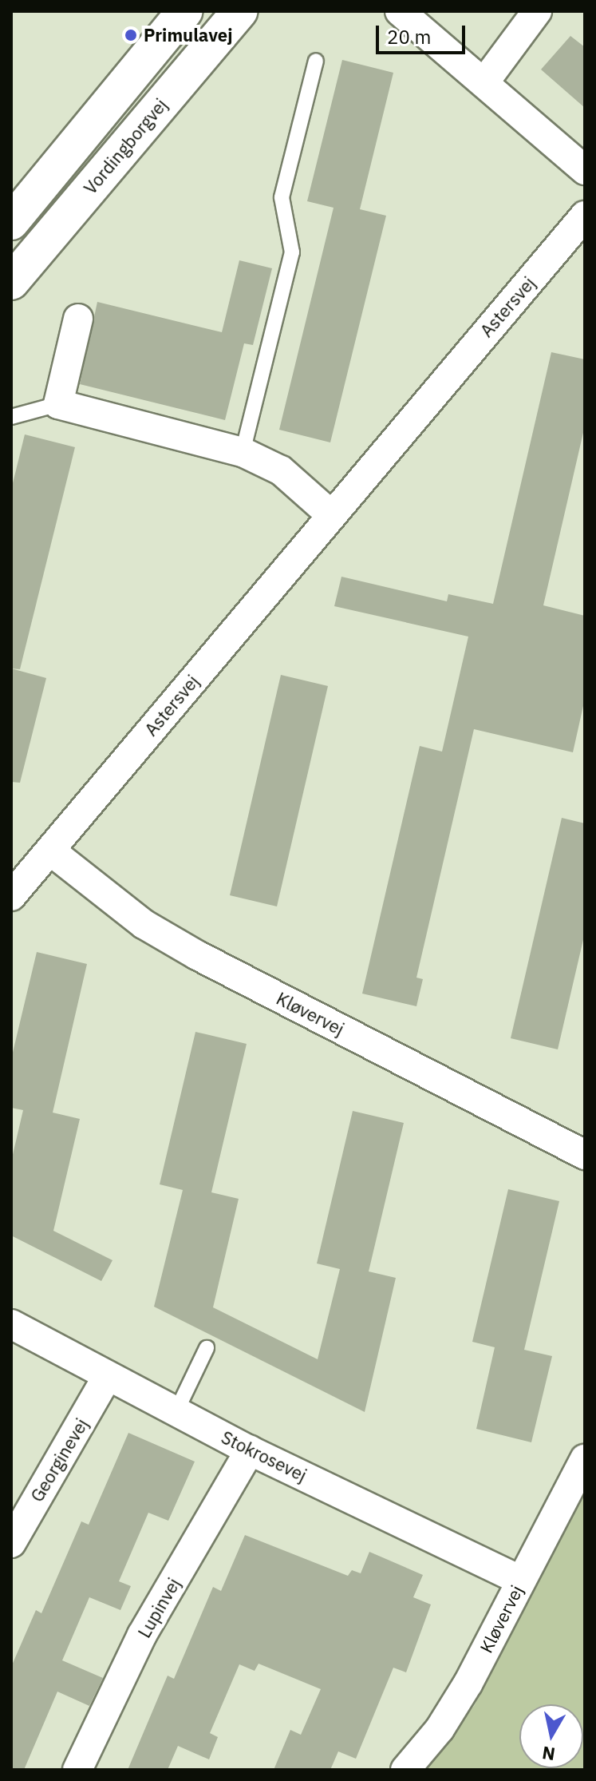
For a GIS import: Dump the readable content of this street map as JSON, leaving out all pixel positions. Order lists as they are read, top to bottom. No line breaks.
{"streets":{"main road":["Vordingborgvej"],"street":["Astersvej","Kløvervej","Stokrosevej","Georginevej","Lupinvej"]},"crossings":[["Astersvej","Kløvervej"],["Kløvervej","Stokrosevej"],["Stokrosevej","Georginevej"],["Stokrosevej","Lupinvej"]],"places":["Primulavej"],"scale_bar":"20 m","north":"bottom"}
